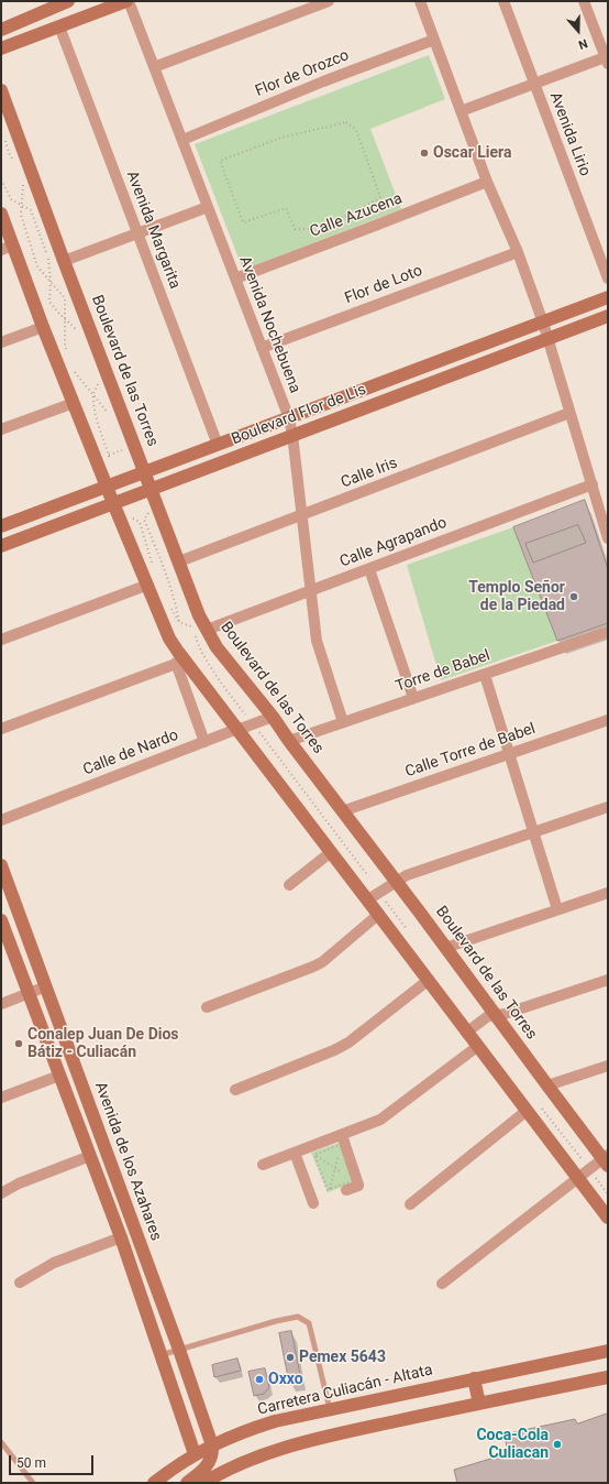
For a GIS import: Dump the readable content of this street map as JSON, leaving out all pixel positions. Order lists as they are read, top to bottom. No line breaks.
{"streets":{"street":["Flor de Orozco","Avenida Lirio","Calle Azucena","Avenida Margarita","Flor de Loto","Avenida Nochebuena","Boulevard de las Torres","Boulevard Flor de Lis","Calle Iris","Calle Agrapando","Torre de Babel","Calle Torre de Babel","Calle de Nardo","Avenida de los Azahares","Carretera Culiacán - Altata"]},"crossings":[["Flor de Orozco","Avenida Nochebuena"],["Calle Azucena","Avenida Nochebuena"],["Avenida Margarita","Boulevard Flor de Lis"],["Flor de Loto","Avenida Nochebuena"],["Avenida Nochebuena","Boulevard Flor de Lis"],["Avenida Nochebuena","Calle Iris"],["Avenida Nochebuena","Calle Agrapando"],["Avenida Nochebuena","Torre de Babel"],["Boulevard de las Torres","Boulevard Flor de Lis"],["Boulevard de las Torres","Calle Iris"],["Boulevard de las Torres","Calle Agrapando"],["Boulevard de las Torres","Torre de Babel"],["Boulevard de las Torres","Calle Torre de Babel"],["Boulevard de las Torres","Calle de Nardo"],["Avenida de los Azahares","Carretera Culiacán - Altata"]],"places":["Oscar Liera","Templo Señor de la Piedad","Conalep Juan De Dios Bátiz - Culiacán","Pemex 5643","Oxxo","Coca-Cola Culiacan"],"scale_bar":"50 m","north":"bottom"}
